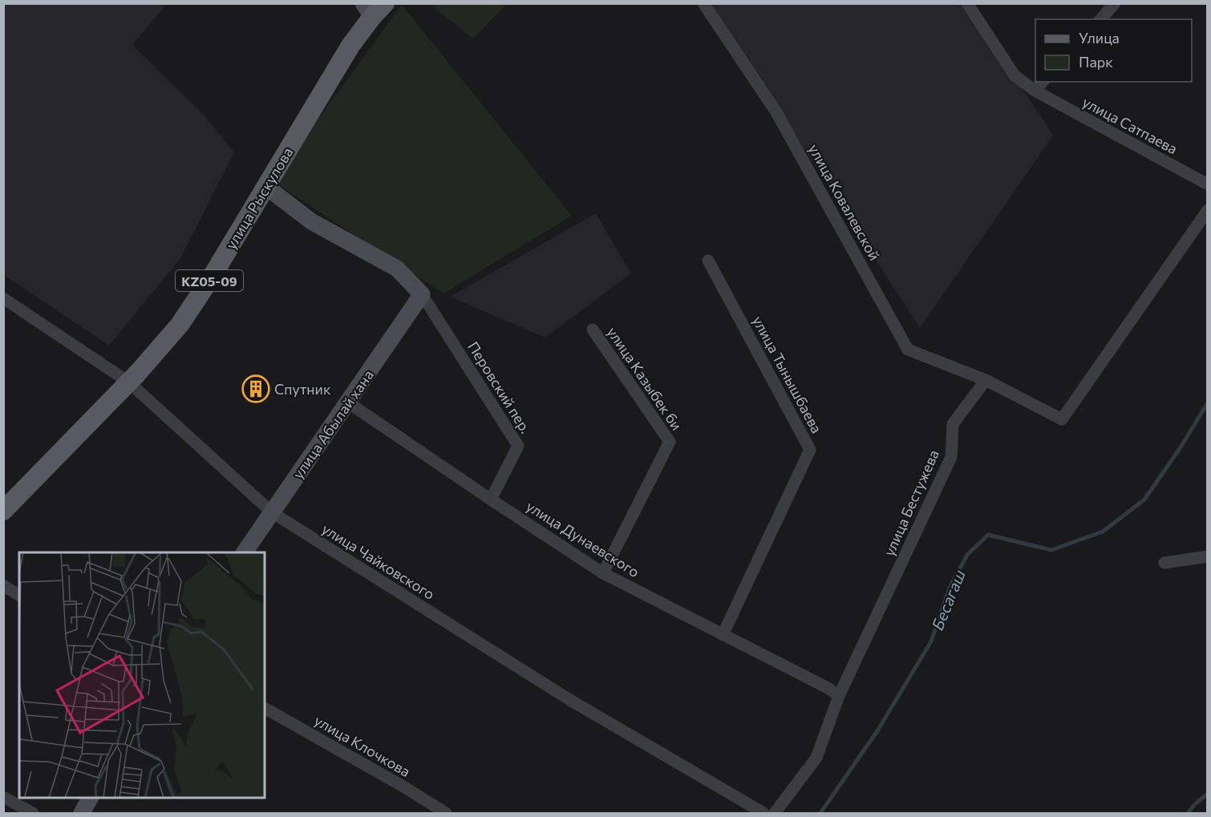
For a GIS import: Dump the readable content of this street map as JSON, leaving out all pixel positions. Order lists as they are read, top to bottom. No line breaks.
{"streets":{"main road":["улица Рыскулова","KZ05-09"],"street":["улица Сатпаева","улица Ковалевской","улица Тынышбаева","улица Казыбек би","Перовский пер.","улица Абылай хана","улица Бестужева","улица Дунаевского","улица Чайковского","улица Клочкова"]},"crossings":[["улица Рыскулова","улица Чайковского"],["улица Ковалевской","улица Бестужева"],["улица Тынышбаева","улица Дунаевского"],["улица Казыбек би","улица Дунаевского"],["Перовский пер.","улица Абылай хана"],["Перовский пер.","улица Дунаевского"],["улица Абылай хана","улица Дунаевского"],["улица Абылай хана","улица Чайковского"],["улица Бестужева","улица Дунаевского"]],"water":["Бесагаш"],"places":{"building":["Спутник"]},"legend":["Улица","Парк"]}
